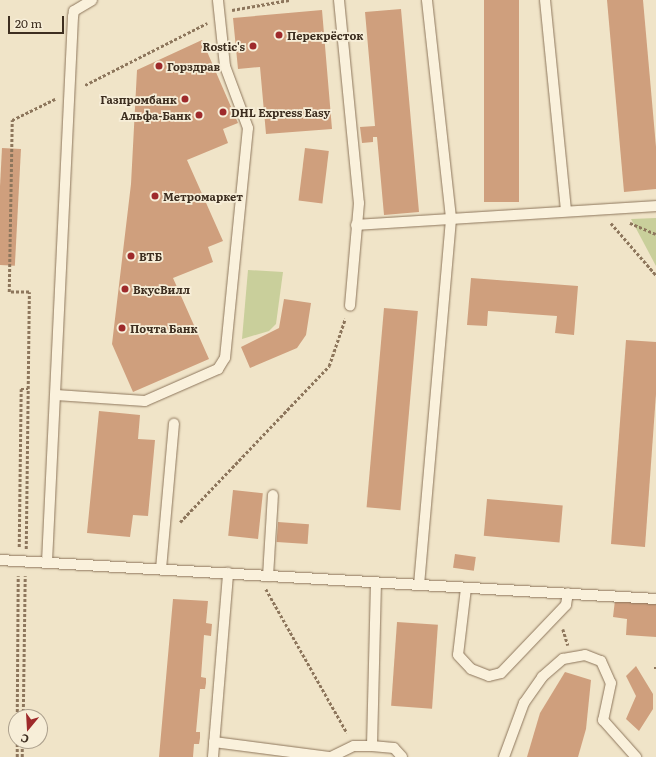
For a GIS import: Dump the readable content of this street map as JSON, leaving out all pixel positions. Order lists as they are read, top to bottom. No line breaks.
{"places":["Перекрёсток","Rostic's","Горздрав","Газпромбанк","DHL Express Easy","Альфа-Банк","Метромаркет","ВТБ","ВкусВилл","Почта Банк"],"scale_bar":"20 m","north":"bottom"}
